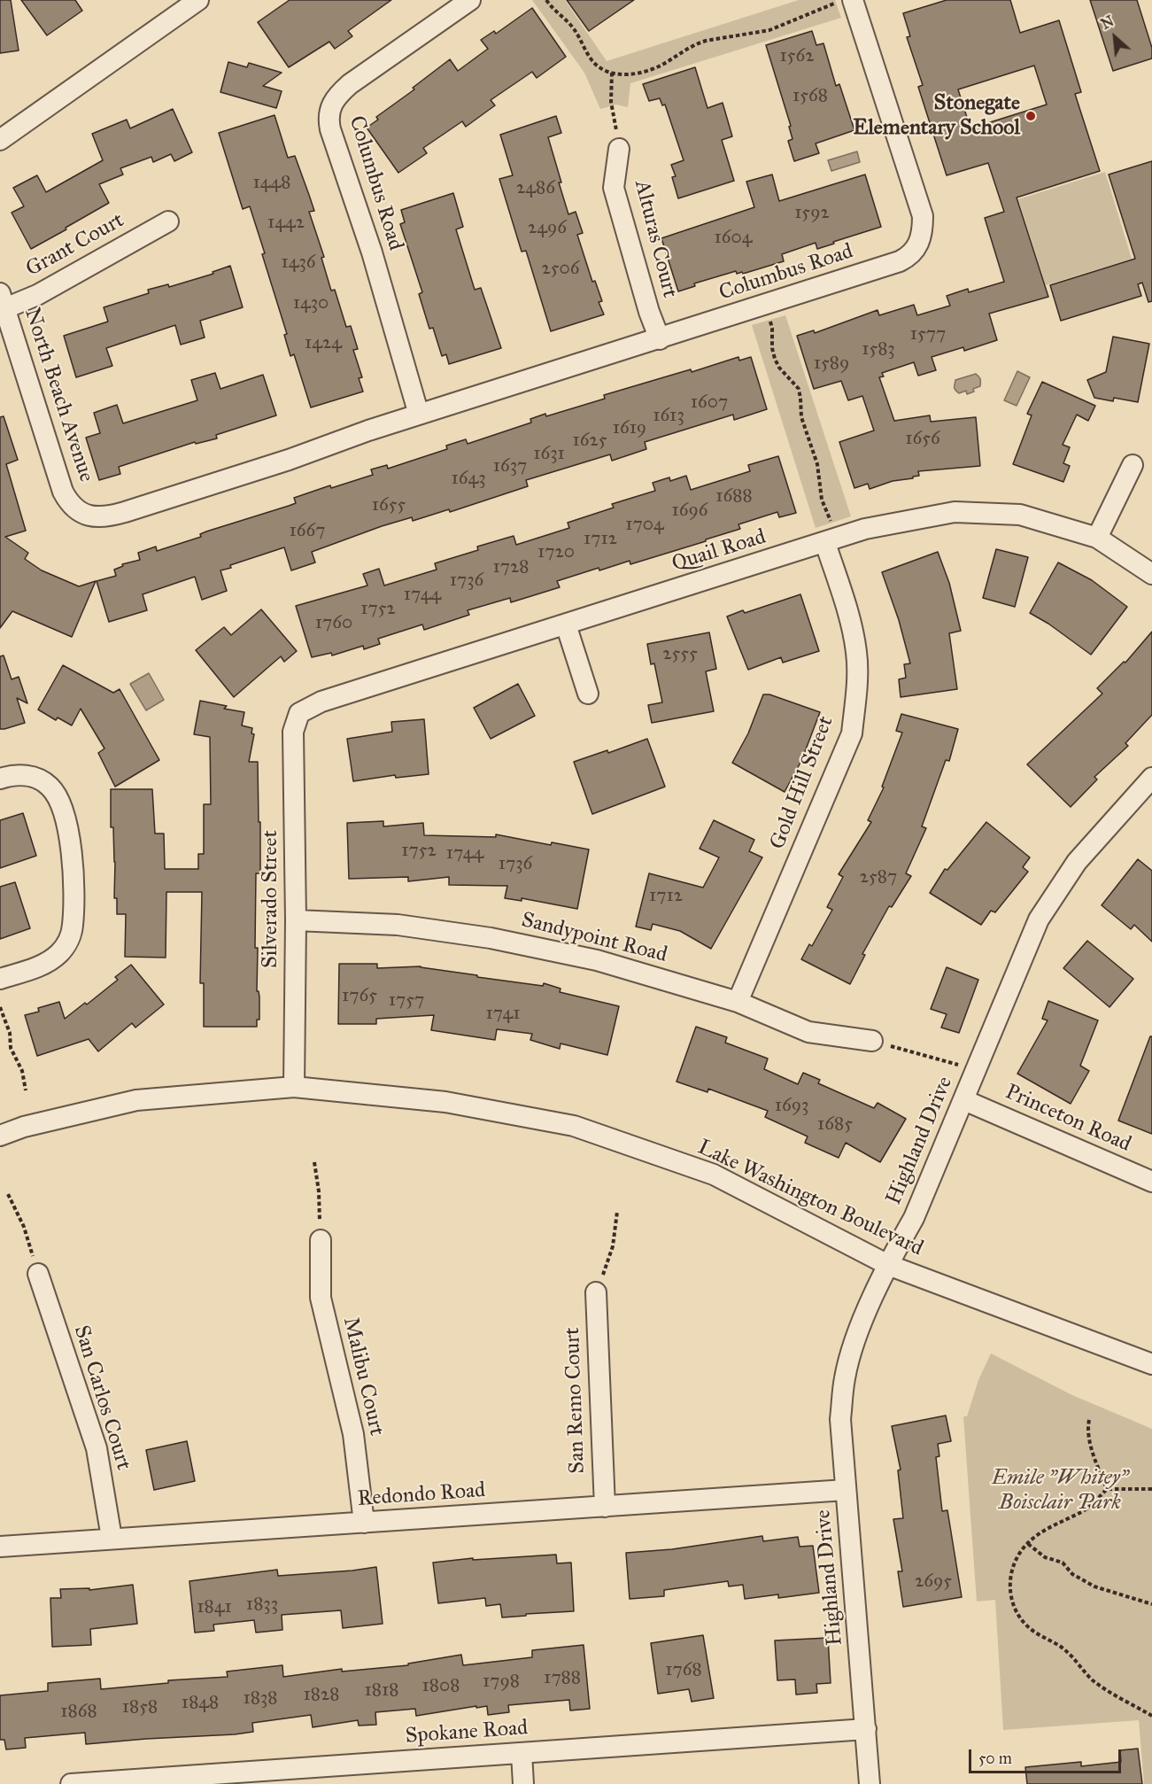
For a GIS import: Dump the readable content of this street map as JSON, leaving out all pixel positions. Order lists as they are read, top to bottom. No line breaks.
{"streets":{"street":["Columbus Road","Alturas Court","Grant Court","North Beach Avenue","Quail Road","Gold Hill Street","Silverado Street","Sandypoint Road","Princeton Road","Highland Drive","Lake Washington Boulevard","Malibu Court","San Carlos Court","San Remo Court","Redondo Road","Spokane Road"]},"crossings":[["Columbus Road","Alturas Court"],["Columbus Road","North Beach Avenue"],["Grant Court","North Beach Avenue"],["Quail Road","Gold Hill Street"],["Quail Road","Silverado Street"],["Gold Hill Street","Sandypoint Road"],["Silverado Street","Sandypoint Road"],["Silverado Street","Lake Washington Boulevard"],["Princeton Road","Highland Drive"],["Highland Drive","Lake Washington Boulevard"],["Highland Drive","Redondo Road"],["Highland Drive","Spokane Road"],["Malibu Court","Redondo Road"],["San Carlos Court","Redondo Road"],["San Remo Court","Redondo Road"]],"parks":["Emile \"Whitey\" Boisclair Park"],"places":["Stonegate Elementary School"],"house_numbers":["1562","1568","1448","2486","1592","1442","2496","1604","1436","2506","1430","1577","1424","1583","1589","1607","1613","1619","1656","1625","1631","1637","1643","1688","1655","1696","1704","1667","1712","1720","1728","1736","1744","1752","1760","2555","1752","1744","1736","2587","1712","1765","1757","1741","1693","1685","2695","1833","1841","1768","1788","1798","1808","1818","1828","1838","1848","1858","1868"],"scale_bar":"50 m","north":"top left"}
